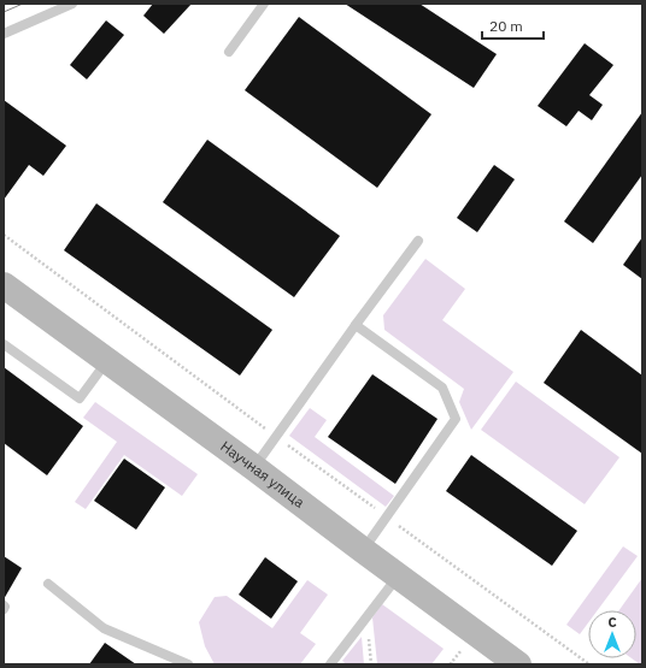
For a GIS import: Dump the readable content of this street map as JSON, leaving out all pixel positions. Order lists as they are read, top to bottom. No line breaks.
{"streets":{"street":["Научная улица"]},"scale_bar":"20 m","north":"top"}
